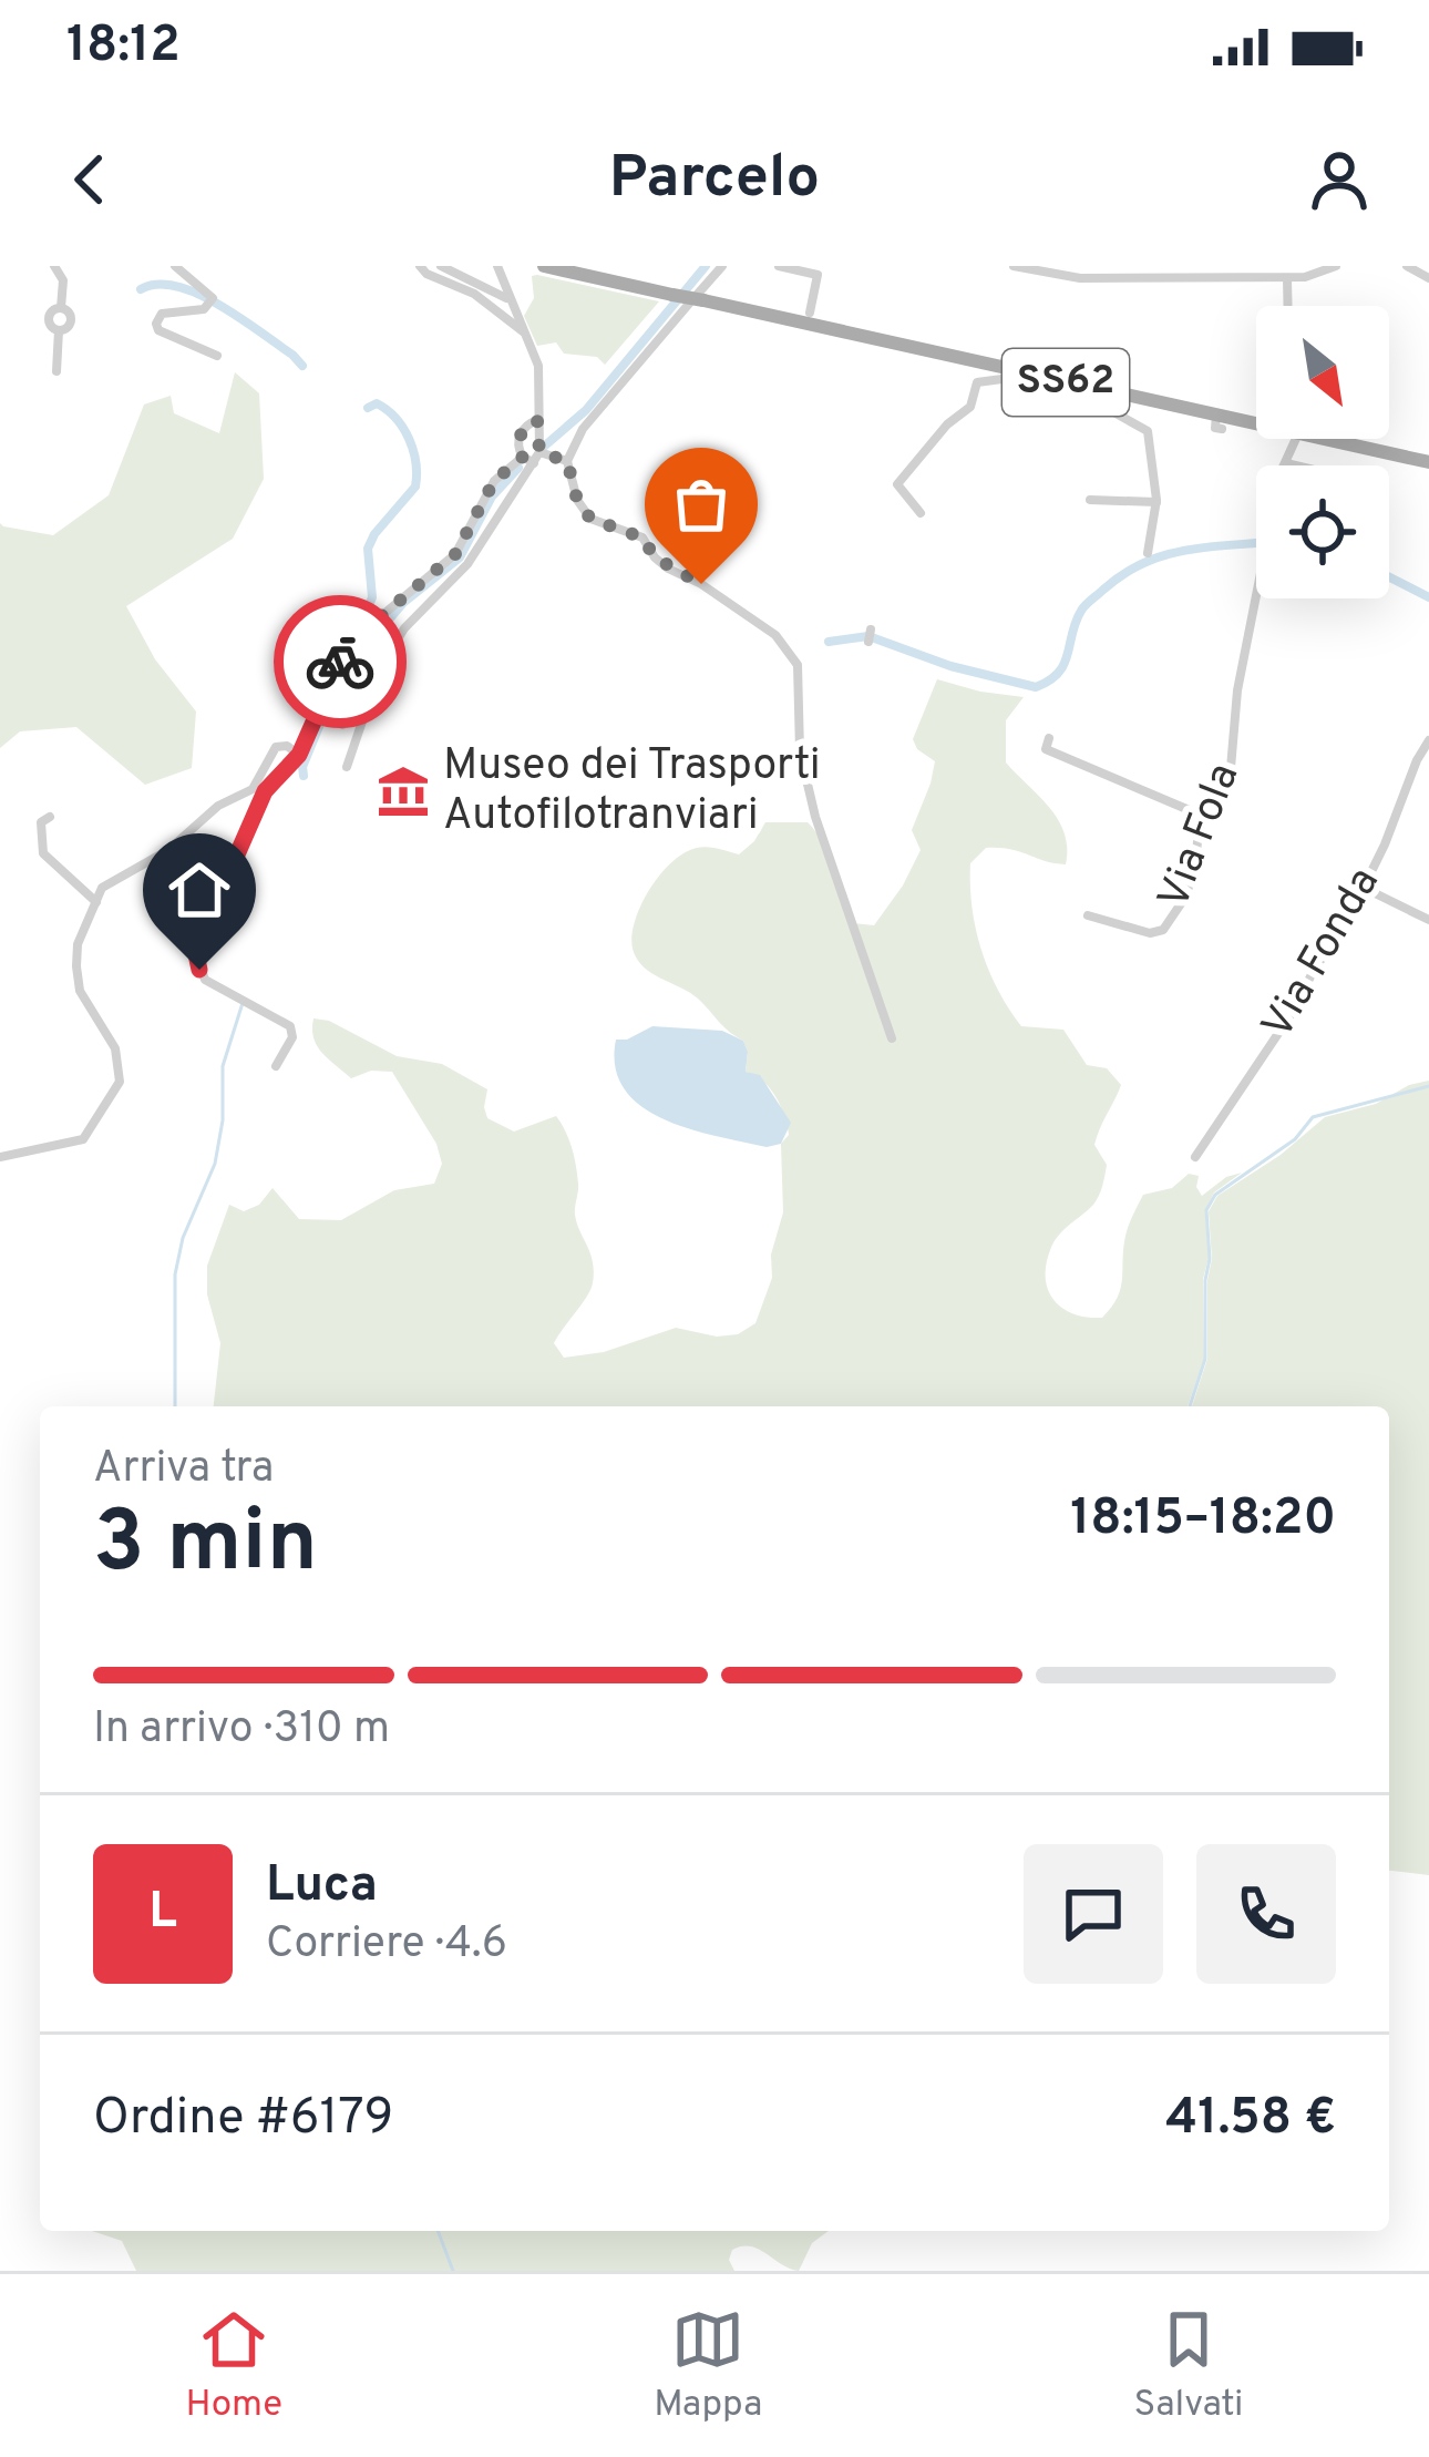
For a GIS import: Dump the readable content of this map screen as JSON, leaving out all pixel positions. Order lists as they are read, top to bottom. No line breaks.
{"streets":{"main road":["SS62"],"street":["Via Fola","Via Fonda"]},"places":{"museum":["Museo dei Trasporti Autofilotranviari"]},"north":"bottom right","page":{"status":"18:12","header":"Parcelo","heading":["3 min","Arriva tra","18:15–18:20"],"panel":["Luca","Corriere · 4.6","Ordine #6179","41.58 €"],"bar":"In arrivo · 310 m","round":"L","tabs":["Home","Mappa","Salvati"]}}
